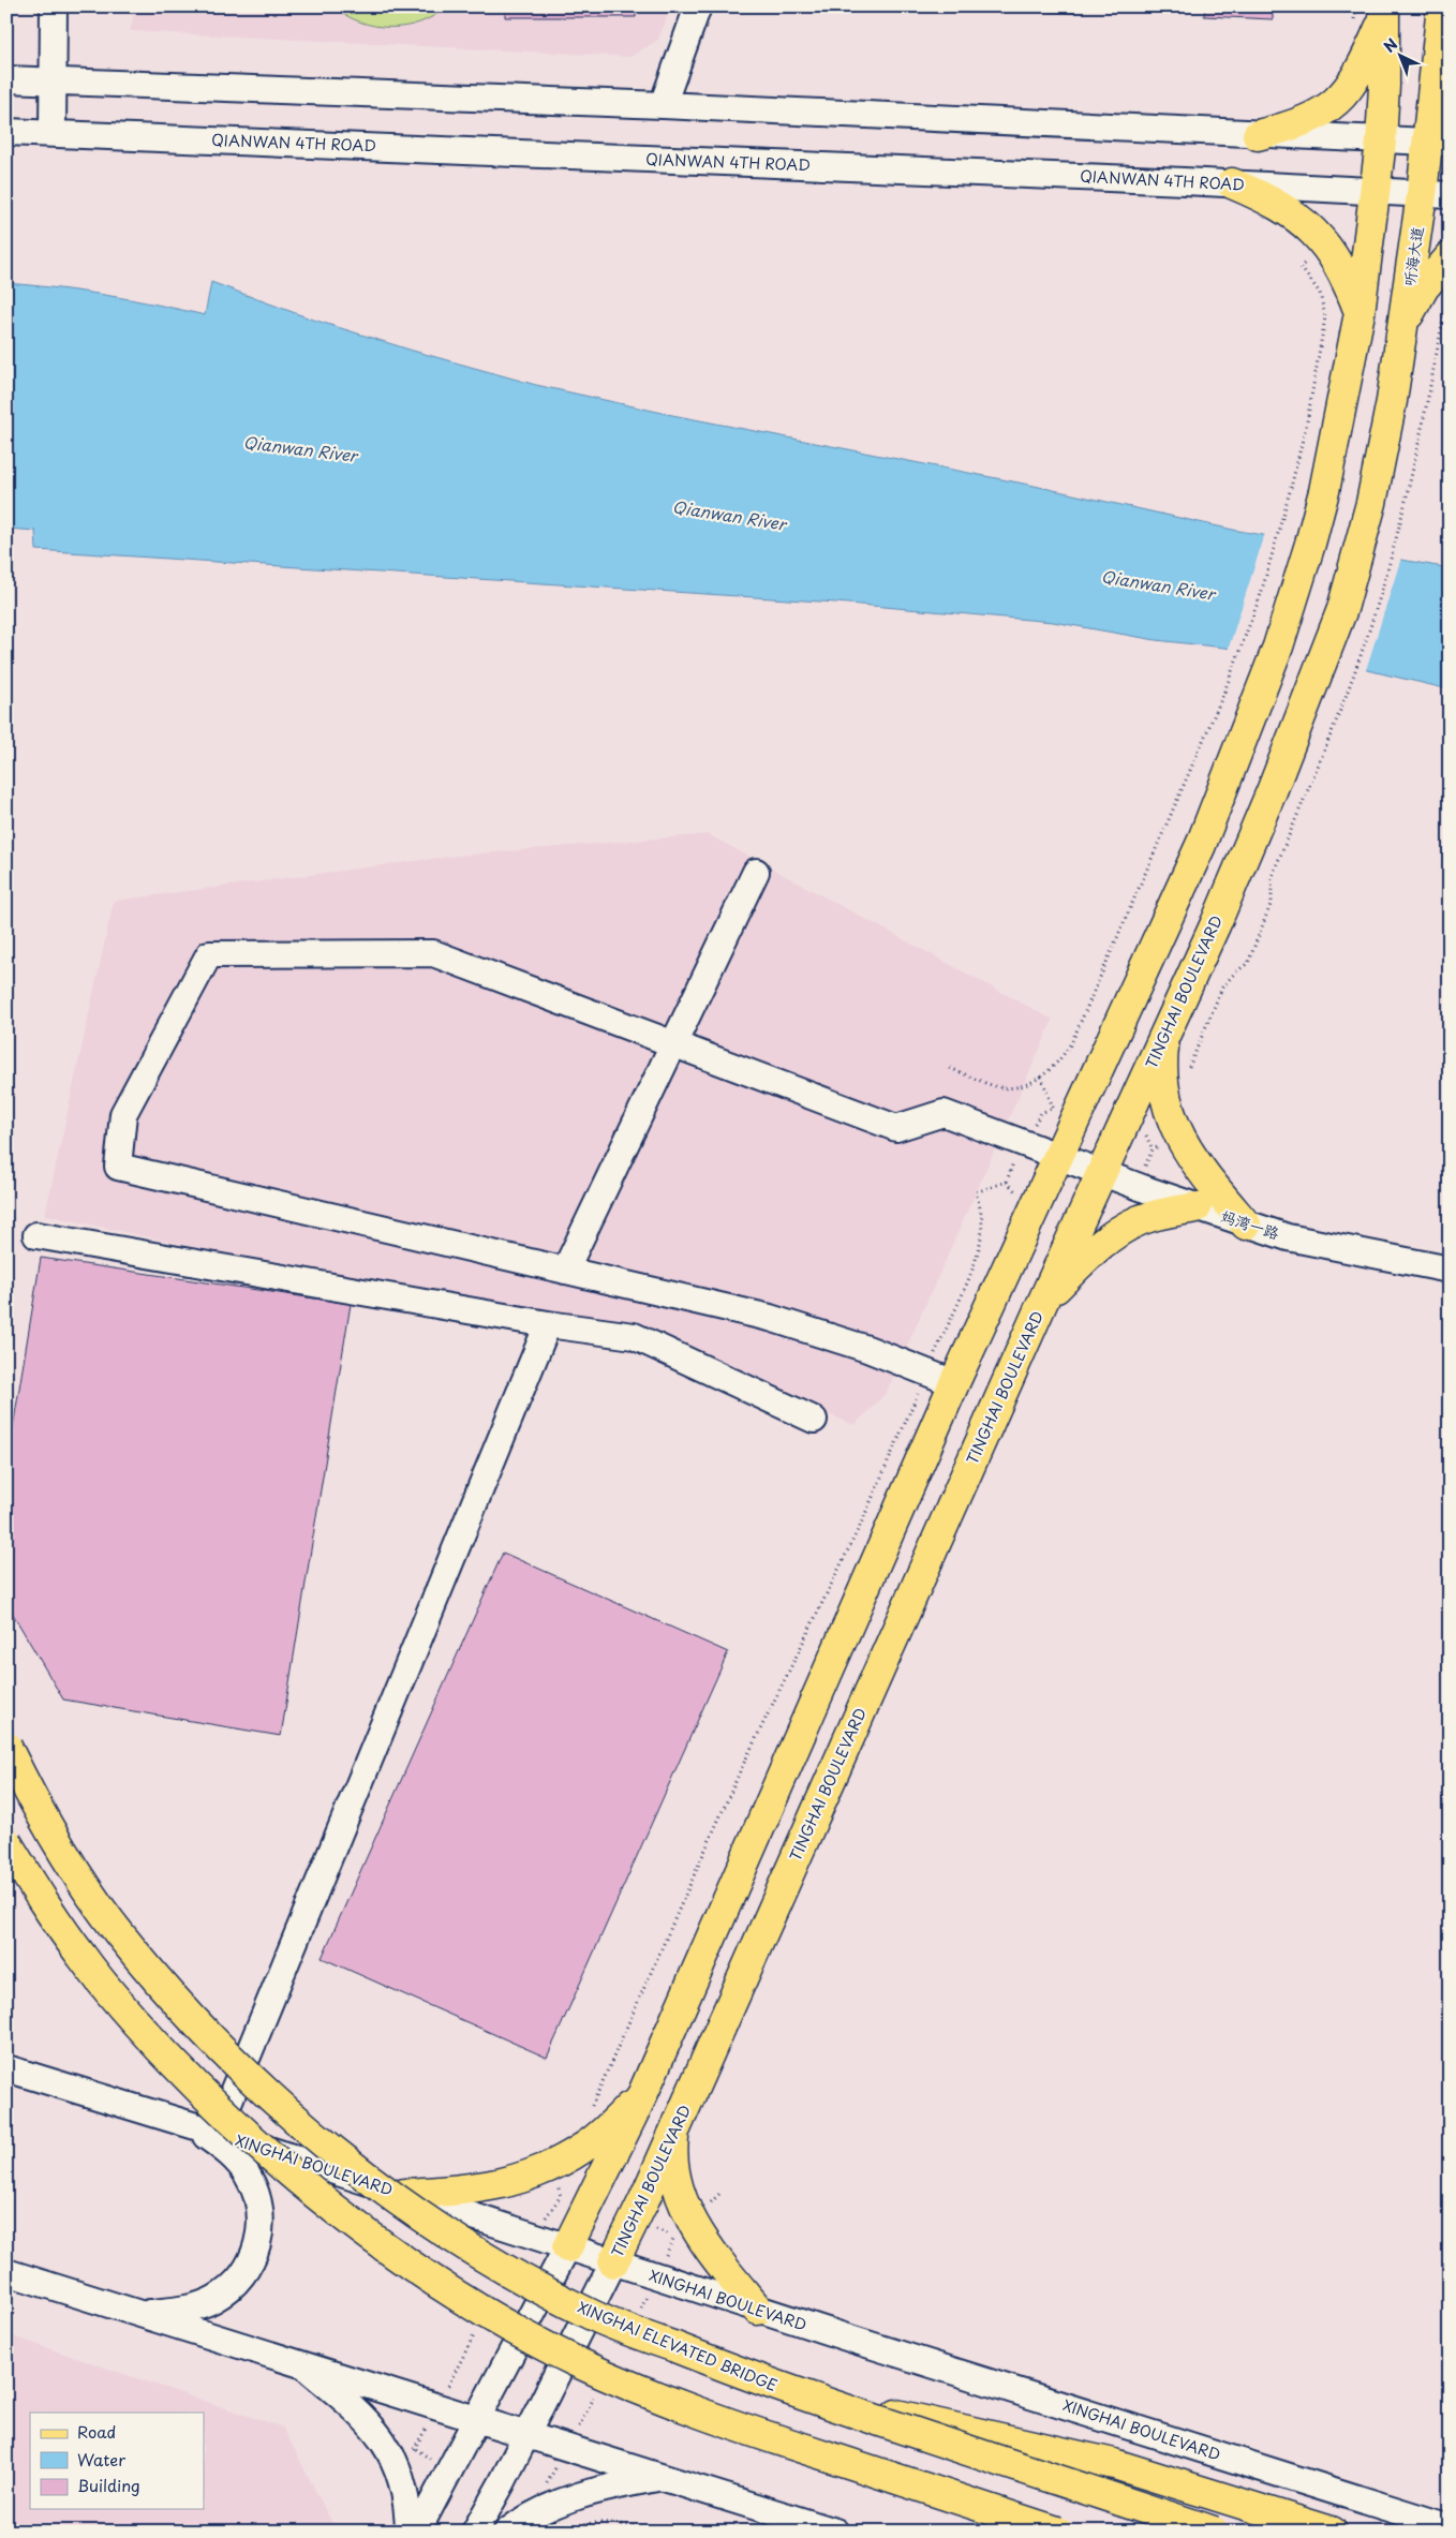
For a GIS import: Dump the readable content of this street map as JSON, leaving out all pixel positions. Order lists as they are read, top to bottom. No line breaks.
{"streets":{"main road":["听海大道","TINGHAI BOULEVARD","XINGHAI ELEVATED BRIDGE"],"street":["QIANWAN 4TH ROAD","妈湾一路","XINGHAI BOULEVARD"]},"crossings":[["QIANWAN 4TH ROAD","听海大道"],["听海大道","TINGHAI BOULEVARD"],["TINGHAI BOULEVARD","妈湾一路"],["TINGHAI BOULEVARD","XINGHAI BOULEVARD"]],"water":["Qianwan River"],"legend":["Road","Water","Building"],"north":"top left"}
